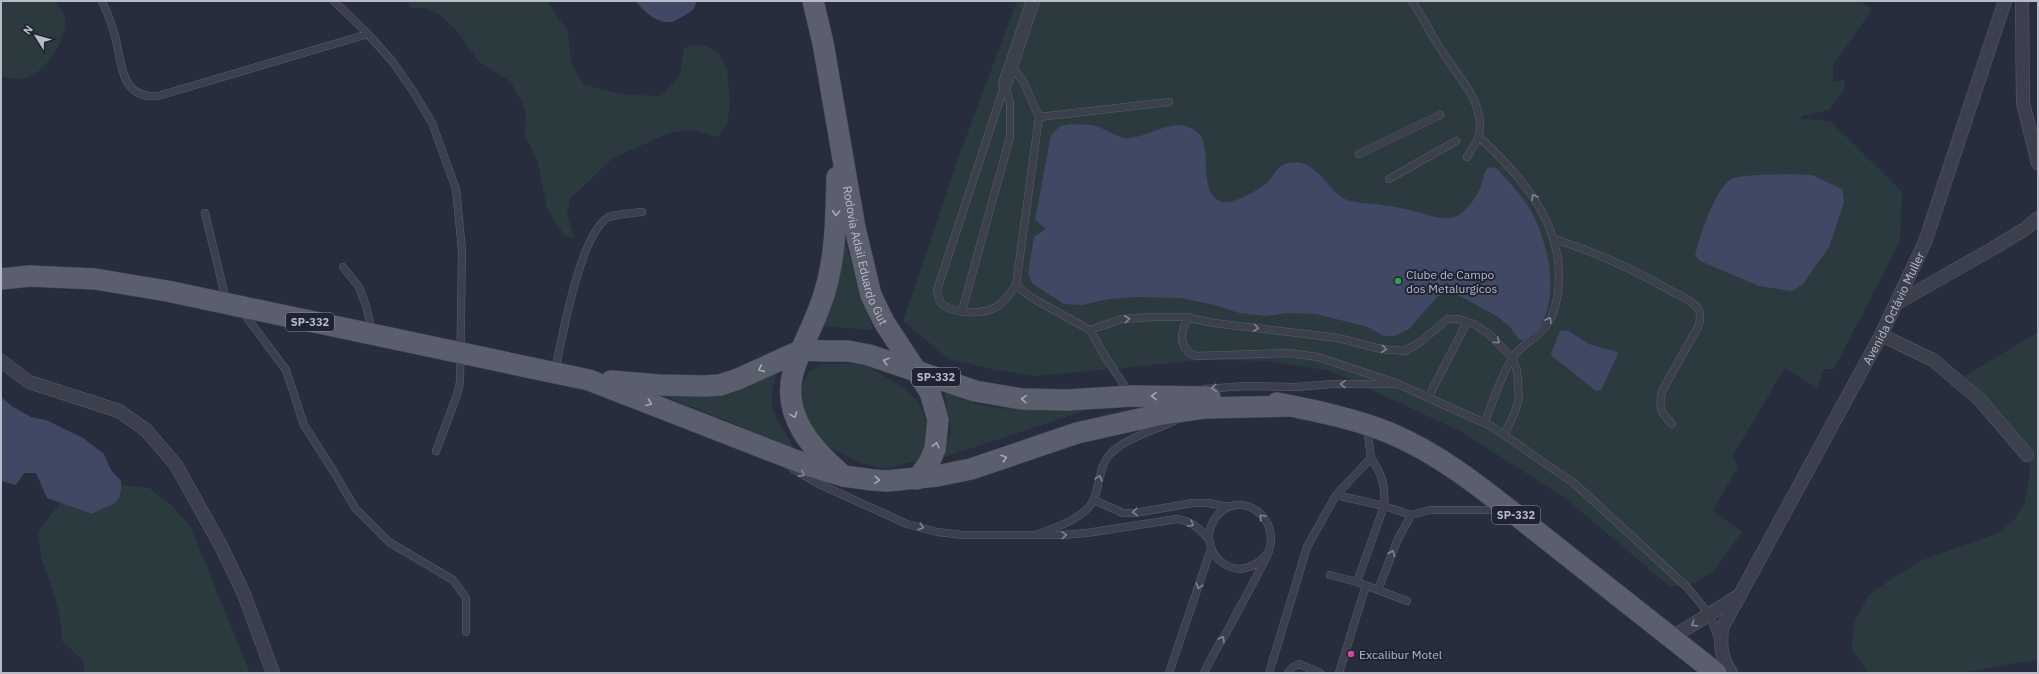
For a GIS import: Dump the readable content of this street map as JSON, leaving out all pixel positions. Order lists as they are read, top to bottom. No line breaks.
{"streets":{"main road":["Rodovia Adail Eduardo Gut","SP-332"],"street":["Avenida Octávio Muller"]},"crossings":[["Rodovia Adail Eduardo Gut","SP-332"]],"places":["Clube de Campo dos Metalurgícos","Excalibur Motel"],"north":"top left"}
